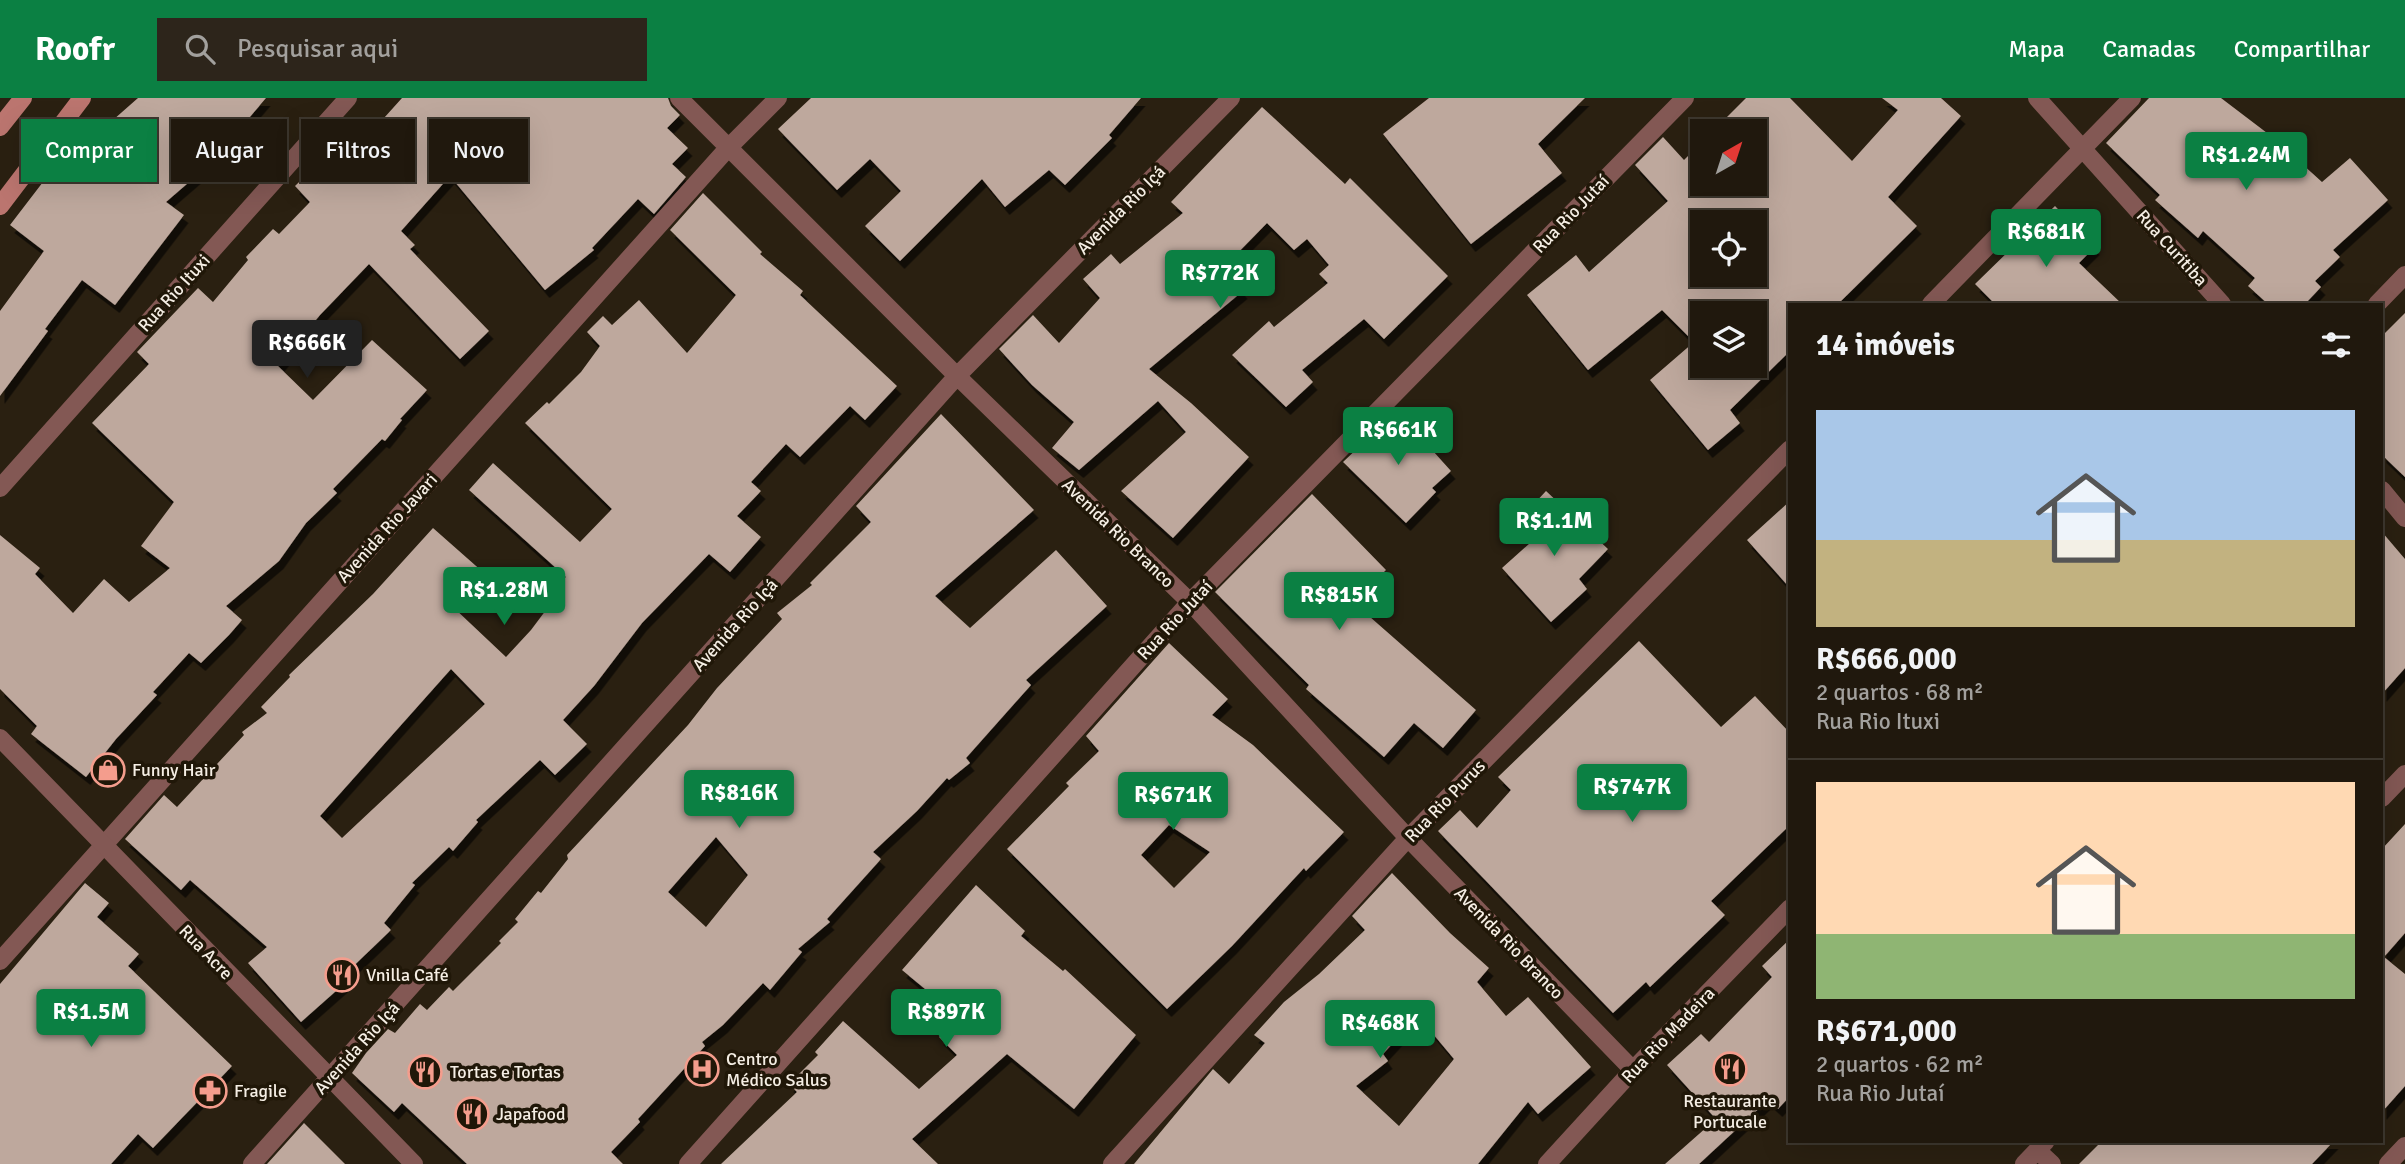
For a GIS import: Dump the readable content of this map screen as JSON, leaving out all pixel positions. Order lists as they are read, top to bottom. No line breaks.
{"streets":{"street":["Avenida Rio Içá","Rua Rio Jutaí","Rua Curitiba","Rua Rio Ituxi","Avenida Rio Javari","Avenida Rio Branco","Rua Rio Purus","Rua Acre","Rua Rio Madeira"]},"crossings":[["Avenida Rio Içá","Avenida Rio Branco"],["Avenida Rio Içá","Rua Acre"],["Rua Rio Jutaí","Avenida Rio Branco"],["Avenida Rio Javari","Avenida Rio Branco"],["Avenida Rio Javari","Rua Acre"],["Avenida Rio Branco","Rua Rio Purus"],["Avenida Rio Branco","Rua Rio Madeira"]],"places":{"shop":["Funny Hair"],"restaurant":["Vnilla Café","Restaurante Portucale","Tortas e Tortas","Japafood"],"hospital":["Centro Médico Salus"],"pharmacy":["Fragile"]},"north":"top right","page":{"header":"Roofr","search":"Pesquisar aqui","nav":["Mapa","Camadas","Compartilhar"],"chip":["Comprar","Alugar","Filtros","Novo"],"price":["R$1.24M","R$681K","R$772K","R$666K","R$661K","R$1.1M","R$1.28M","R$815K","R$747K","R$816K","R$671K","R$1.5M","R$897K","R$468K"],"heading":"14 imóveis","list":[{"name":"R$666,000","note":"2 quartos · 68 m² · Rua Rio Ituxi"},{"name":"R$671,000","note":"2 quartos · 62 m² · Rua Rio Jutaí"}]}}
